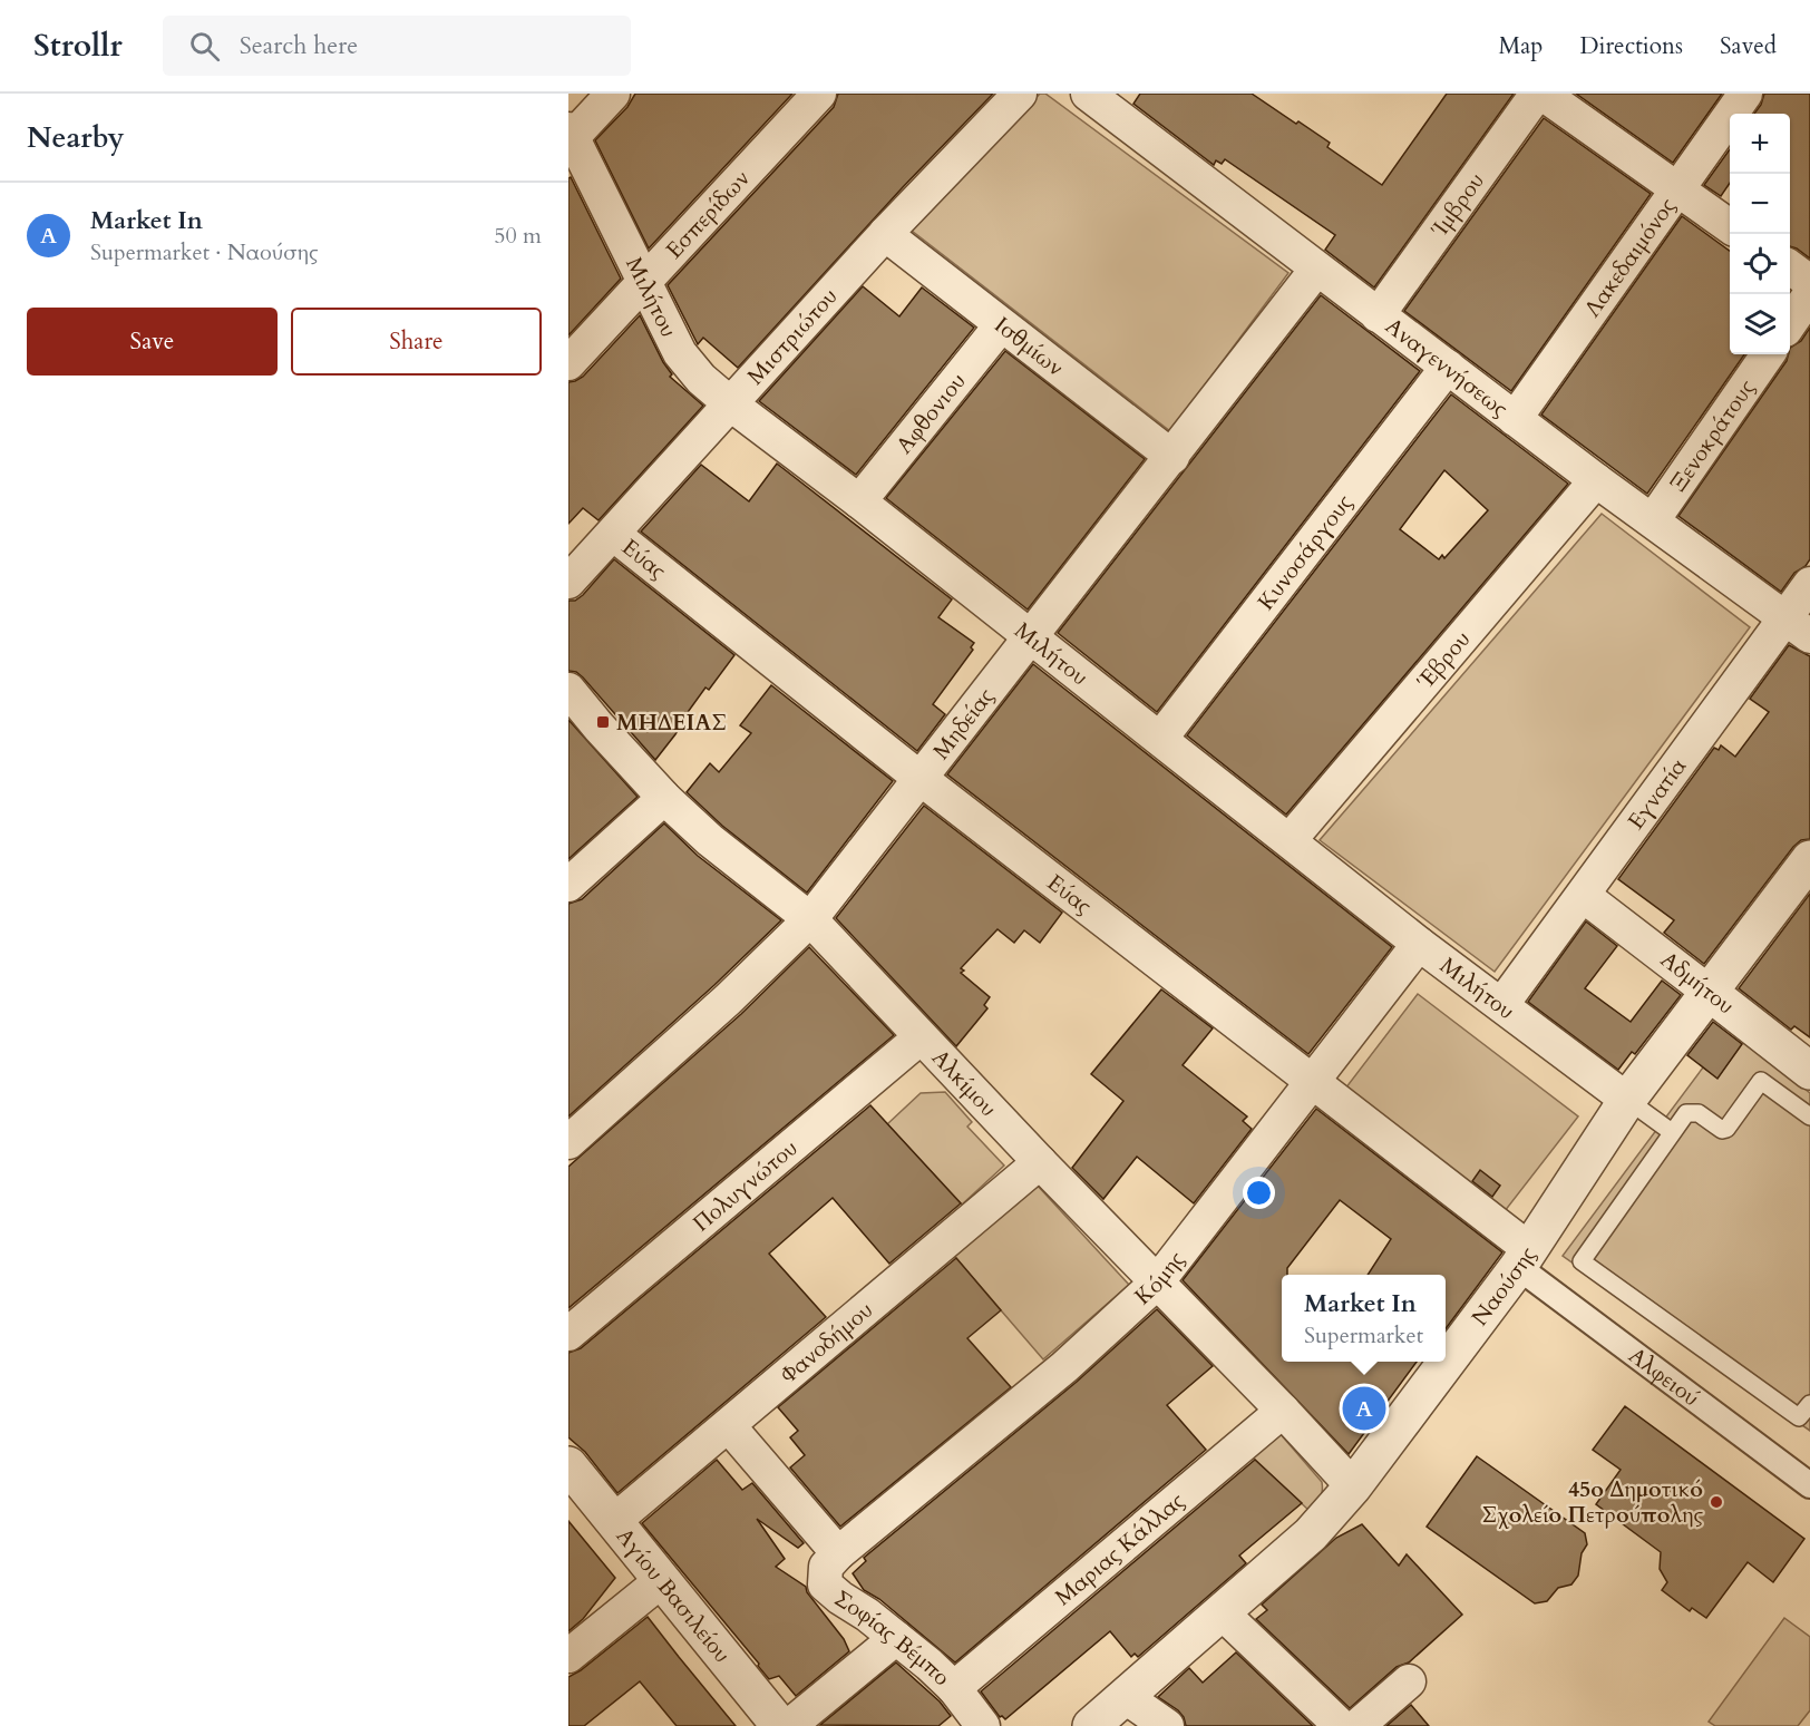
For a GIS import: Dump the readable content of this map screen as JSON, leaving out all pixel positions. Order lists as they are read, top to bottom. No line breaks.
{"streets":{"street":["Ίμβρου","Εσπερίδων","Λακεδαιμόνος","Μιλήτου","Μιστριώτου","Ισθμίων","Αναγεννήσεως","Αφθονιου","Ξενοκράτους","Κυνοσάργους","Εύας","Έβρου","Μηδείας","Εγνατία","Αδμήτου","Αλκίμου","Πολυγνώτου","Κόμης","Ναούσης","Φανοδήμου","Αλφειού","Μαριας Κάλλας","Αγίου Βασιλείου","Σοφίας Βέμπο"]},"crossings":[["Ίμβρου","Αναγεννήσεως"],["Εσπερίδων","Μιλήτου"],["Λακεδαιμόνος","Αναγεννήσεως"],["Μιλήτου","Μιστριώτου"],["Μιλήτου","Αφθονιου"],["Μιλήτου","Κυνοσάργους"],["Μιλήτου","Έβρου"],["Μιλήτου","Μηδείας"],["Μιλήτου","Εγνατία"],["Μιλήτου","Κόμης"],["Μιλήτου","Ναούσης"],["Μιστριώτου","Ισθμίων"],["Μιστριώτου","Εύας"],["Ισθμίων","Αφθονιου"],["Ισθμίων","Μηδείας"],["Αναγεννήσεως","Ξενοκράτους"],["Αναγεννήσεως","Κυνοσάργους"],["Αναγεννήσεως","Έβρου"],["Αναγεννήσεως","Μηδείας"],["Αναγεννήσεως","Εγνατία"],["Εύας","Μηδείας"],["Εύας","Κόμης"],["Εύας","Ναούσης"],["Εύας","Αλφειού"],["Μηδείας","Αλκίμου"],["Εγνατία","Αδμήτου"],["Αδμήτου","Ναούσης"],["Αλκίμου","Πολυγνώτου"],["Αλκίμου","Κόμης"],["Αλκίμου","Ναούσης"],["Αλκίμου","Φανοδήμου"],["Αλκίμου","Μαριας Κάλλας"],["Κόμης","Σοφίας Βέμπο"],["Ναούσης","Αλφειού"],["Φανοδήμου","Αγίου Βασιλείου"],["Φανοδήμου","Σοφίας Βέμπο"],["Μαριας Κάλλας","Σοφίας Βέμπο"]],"places":{"transit":["ΜΗΔΕΙΑΣ"],"other":["45ο Δημοτικό Σχολείο Πετρούπολης"]},"page":{"header":"Strollr","search":"Search here","nav":["Map","Directions","Saved"],"heading":"Nearby","map_buttons":["+","−"],"list":[{"mark":"A","name":"Market In","note":"Supermarket · Ναούσης","value":"50 m"}],"buttons":["Save","Share"],"popup":["Market In","Supermarket"],"pins":"A"}}
